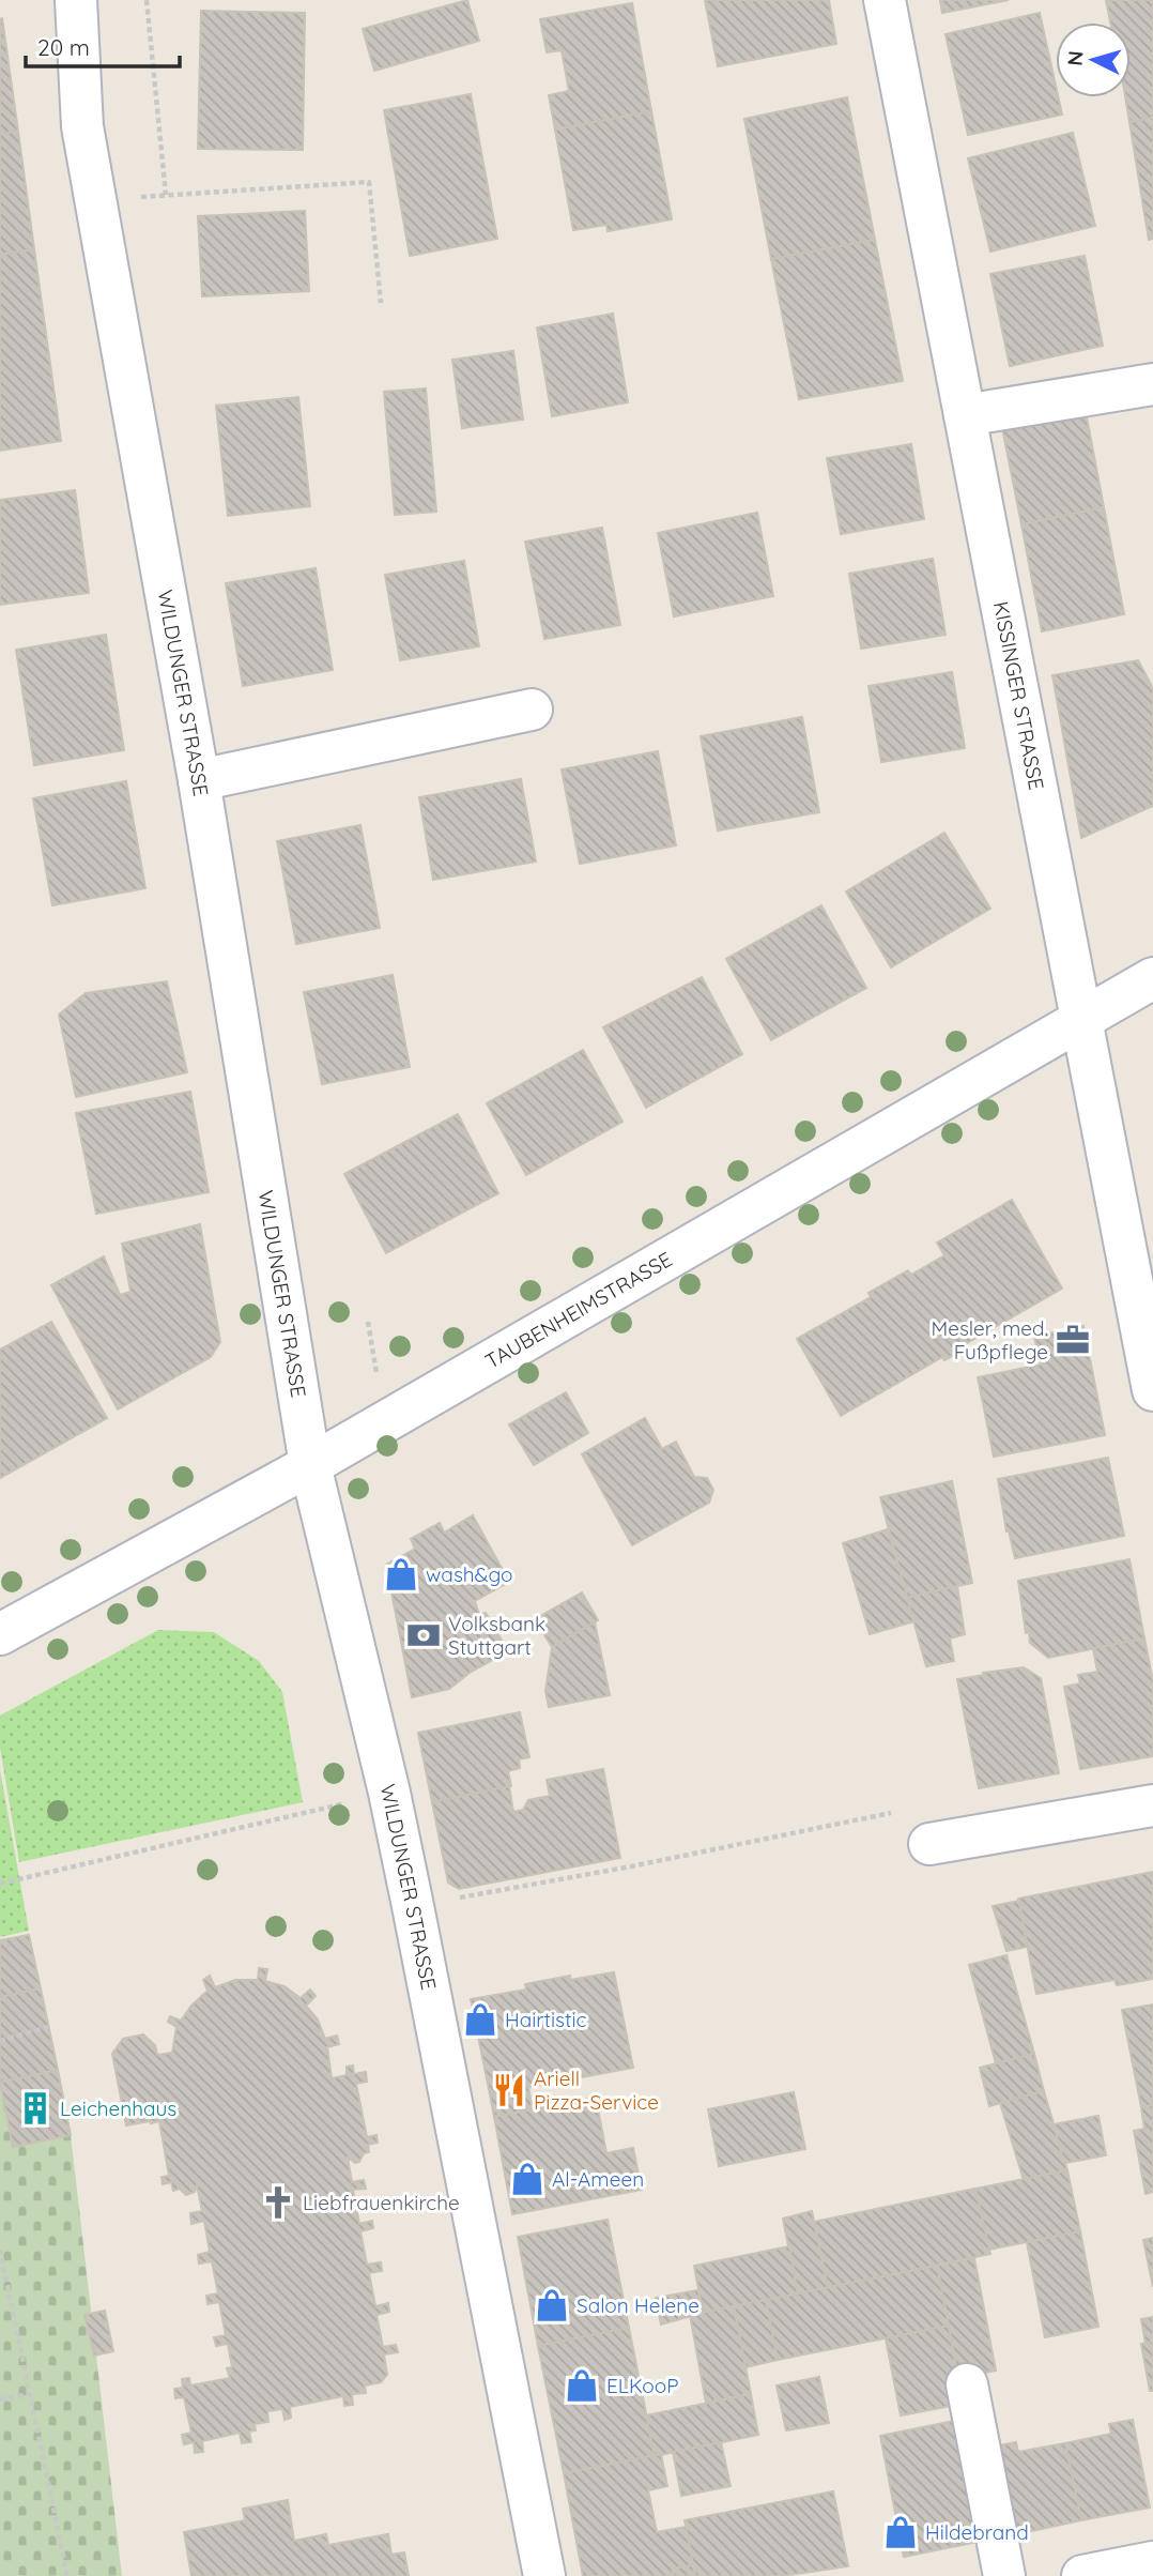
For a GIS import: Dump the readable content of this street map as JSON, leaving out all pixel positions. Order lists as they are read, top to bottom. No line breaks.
{"streets":{"street":["WILDUNGER STRASSE","KISSINGER STRASSE","TAUBENHEIMSTRASSE"]},"crossings":[["WILDUNGER STRASSE","TAUBENHEIMSTRASSE"],["KISSINGER STRASSE","TAUBENHEIMSTRASSE"]],"places":{"office":["Mesler, med. Fußpflege"],"shop":["wash&go","Hairtistic","Al-Ameen","Salon Helene","ELKooP","Hildebrand"],"bank":["Volksbank Stuttgart"],"restaurant":["Ariell Pizza-Service"],"building":["Leichenhaus"],"church":["Liebfrauenkirche"]},"scale_bar":"20 m","north":"left"}
